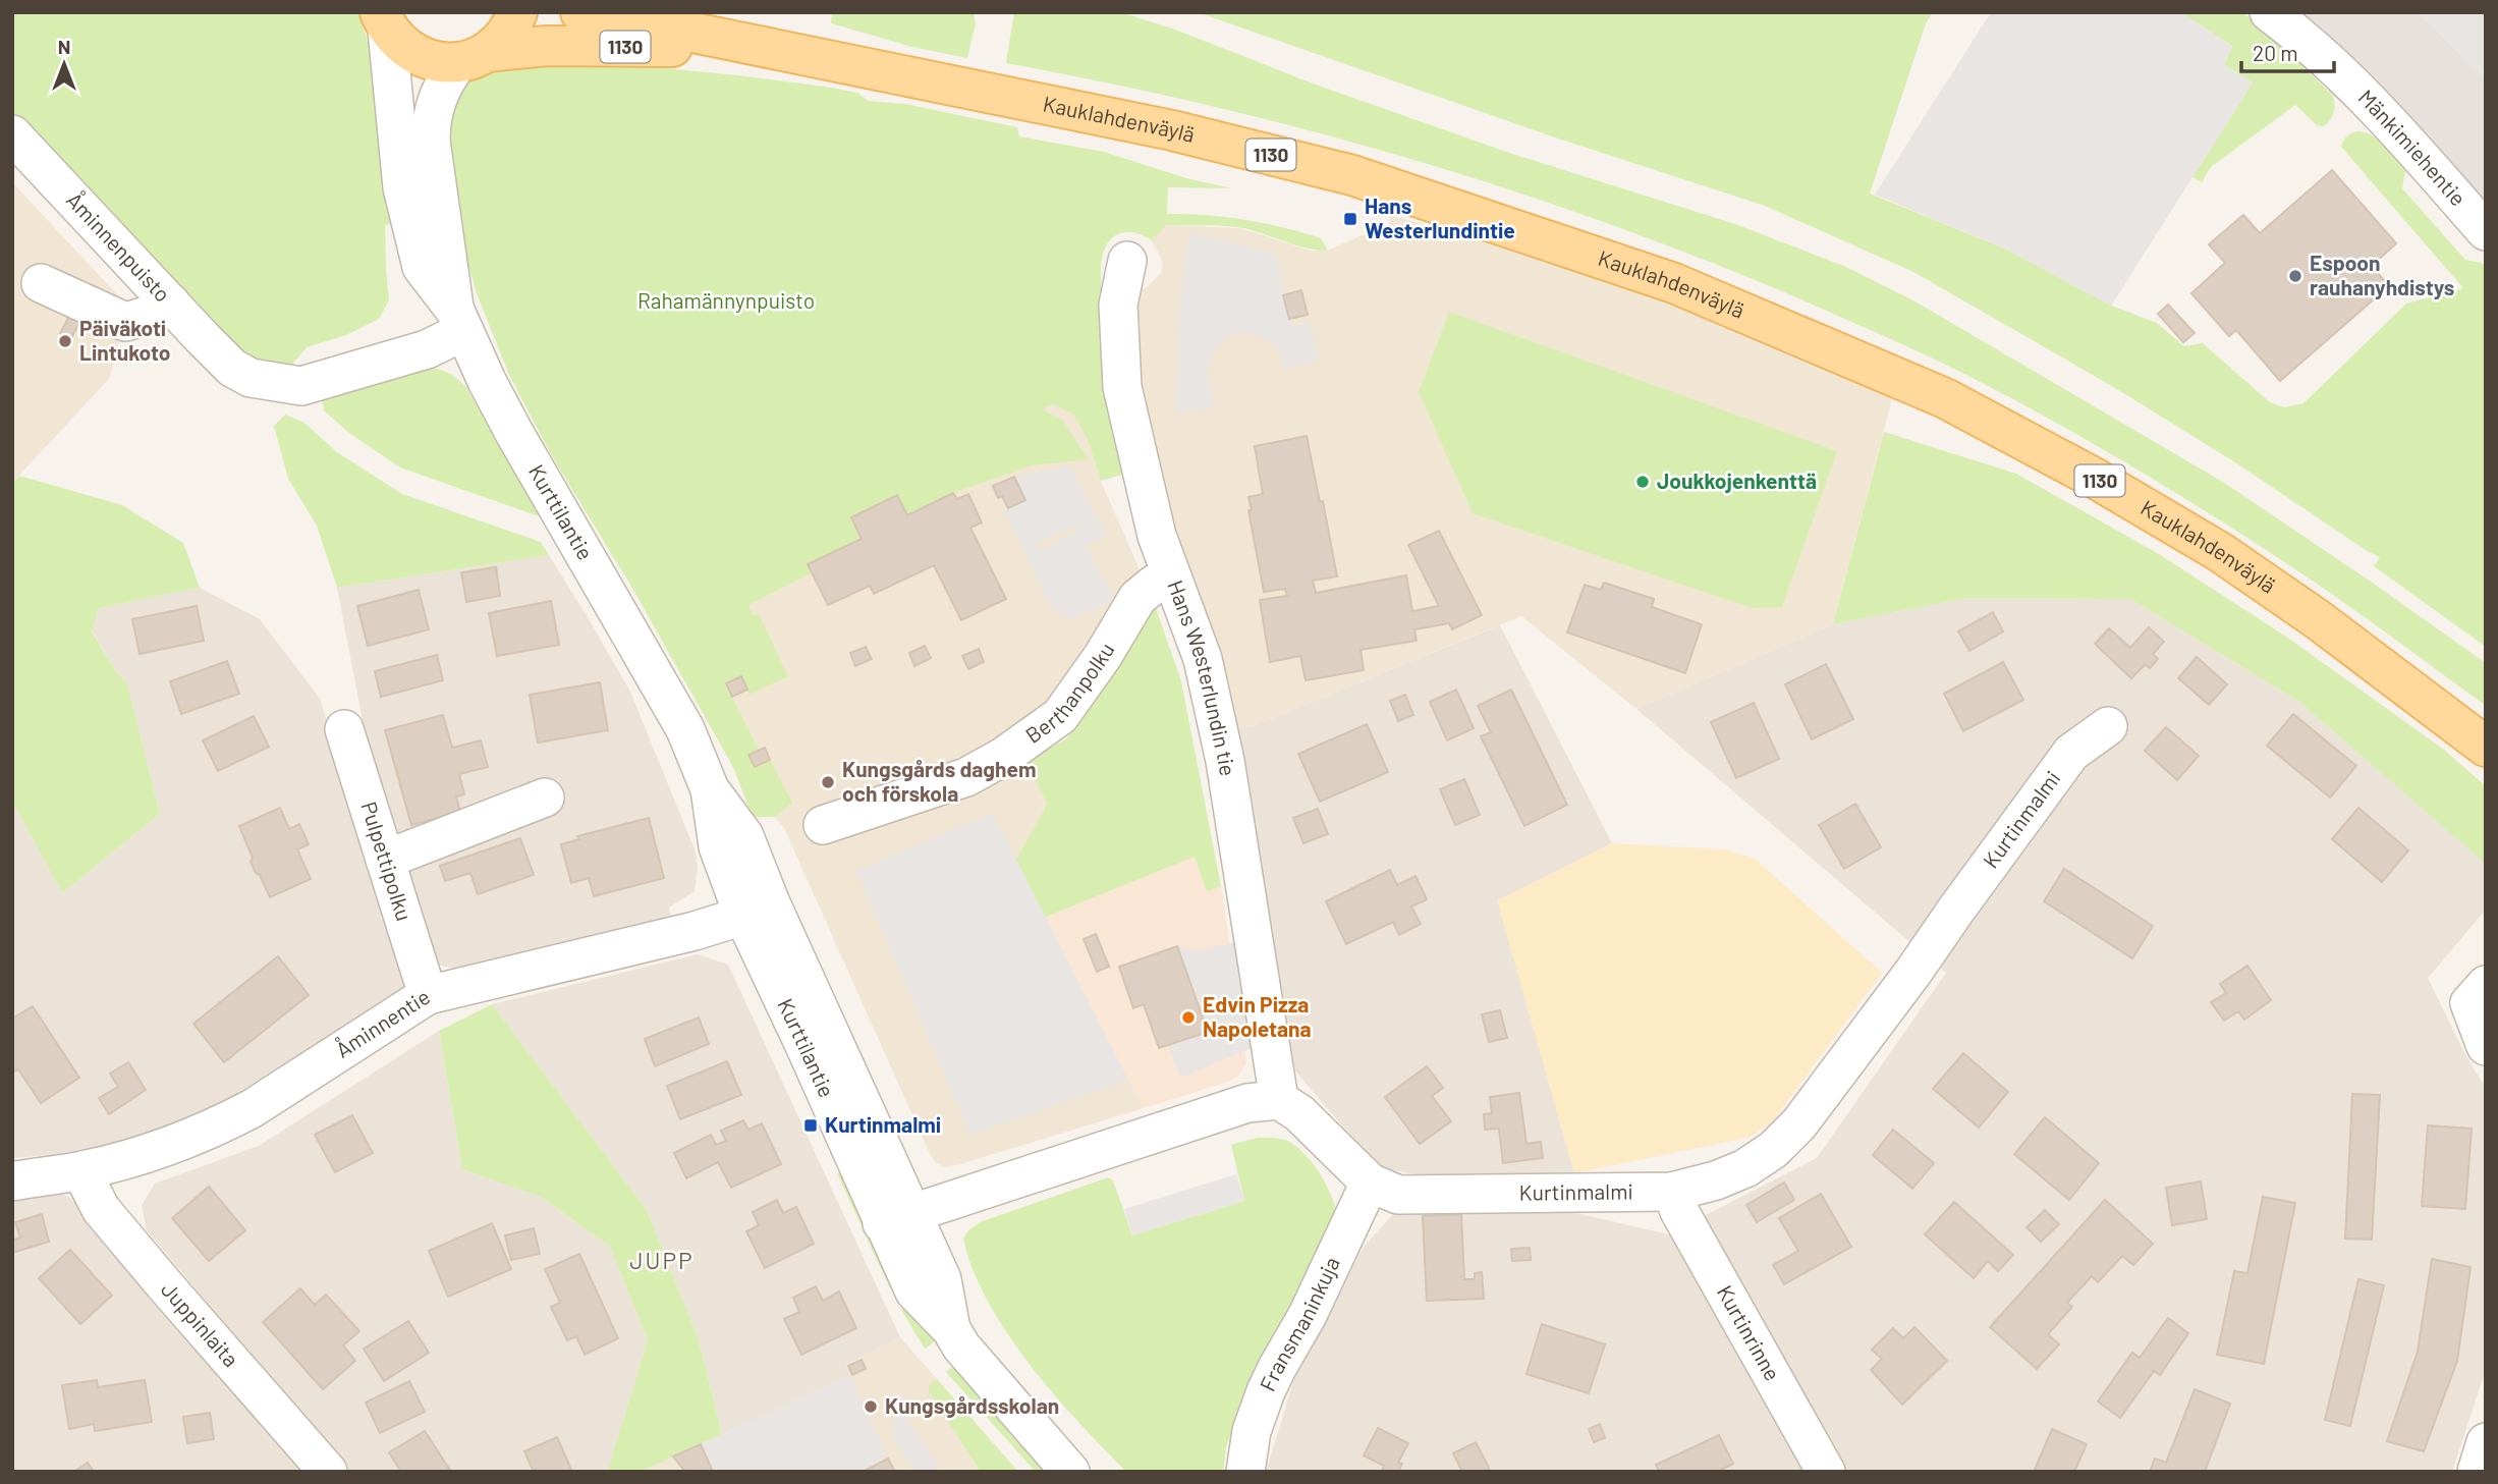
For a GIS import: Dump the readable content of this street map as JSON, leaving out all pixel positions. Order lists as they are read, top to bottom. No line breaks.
{"streets":{"main road":["1130","Kauklahdenväylä"],"street":["Mänkimiehentie","Åminnenpuisto","Kurttilantie","Hans Westerlundin tie","Berthanpolku","Kurtinmalmi","Pulpettipolku","Åminnentie","Juppinlaita","Fransmaninkuja","Kurtinrinne"]},"crossings":[["1130","Kauklahdenväylä"],["1130","Kurttilantie"],["Kauklahdenväylä","Kurttilantie"],["Åminnenpuisto","Kurttilantie"],["Kurttilantie","Åminnentie"],["Hans Westerlundin tie","Berthanpolku"],["Hans Westerlundin tie","Kurtinmalmi"],["Kurtinmalmi","Fransmaninkuja"],["Kurtinmalmi","Kurtinrinne"],["Pulpettipolku","Åminnentie"],["Åminnentie","Juppinlaita"]],"districts":["JUPP"],"parks":["Rahamännynpuisto"],"places":{"transit":["Hans Westerlundintie","Kurtinmalmi"],"other":["Espoon rauhanyhdistys","Päiväkoti Lintukoto","Joukkojenkenttä","Kungsgårds daghem och förskola","Edvin Pizza Napoletana","Kungsgårdsskolan"]},"scale_bar":"20 m","north":"top"}
